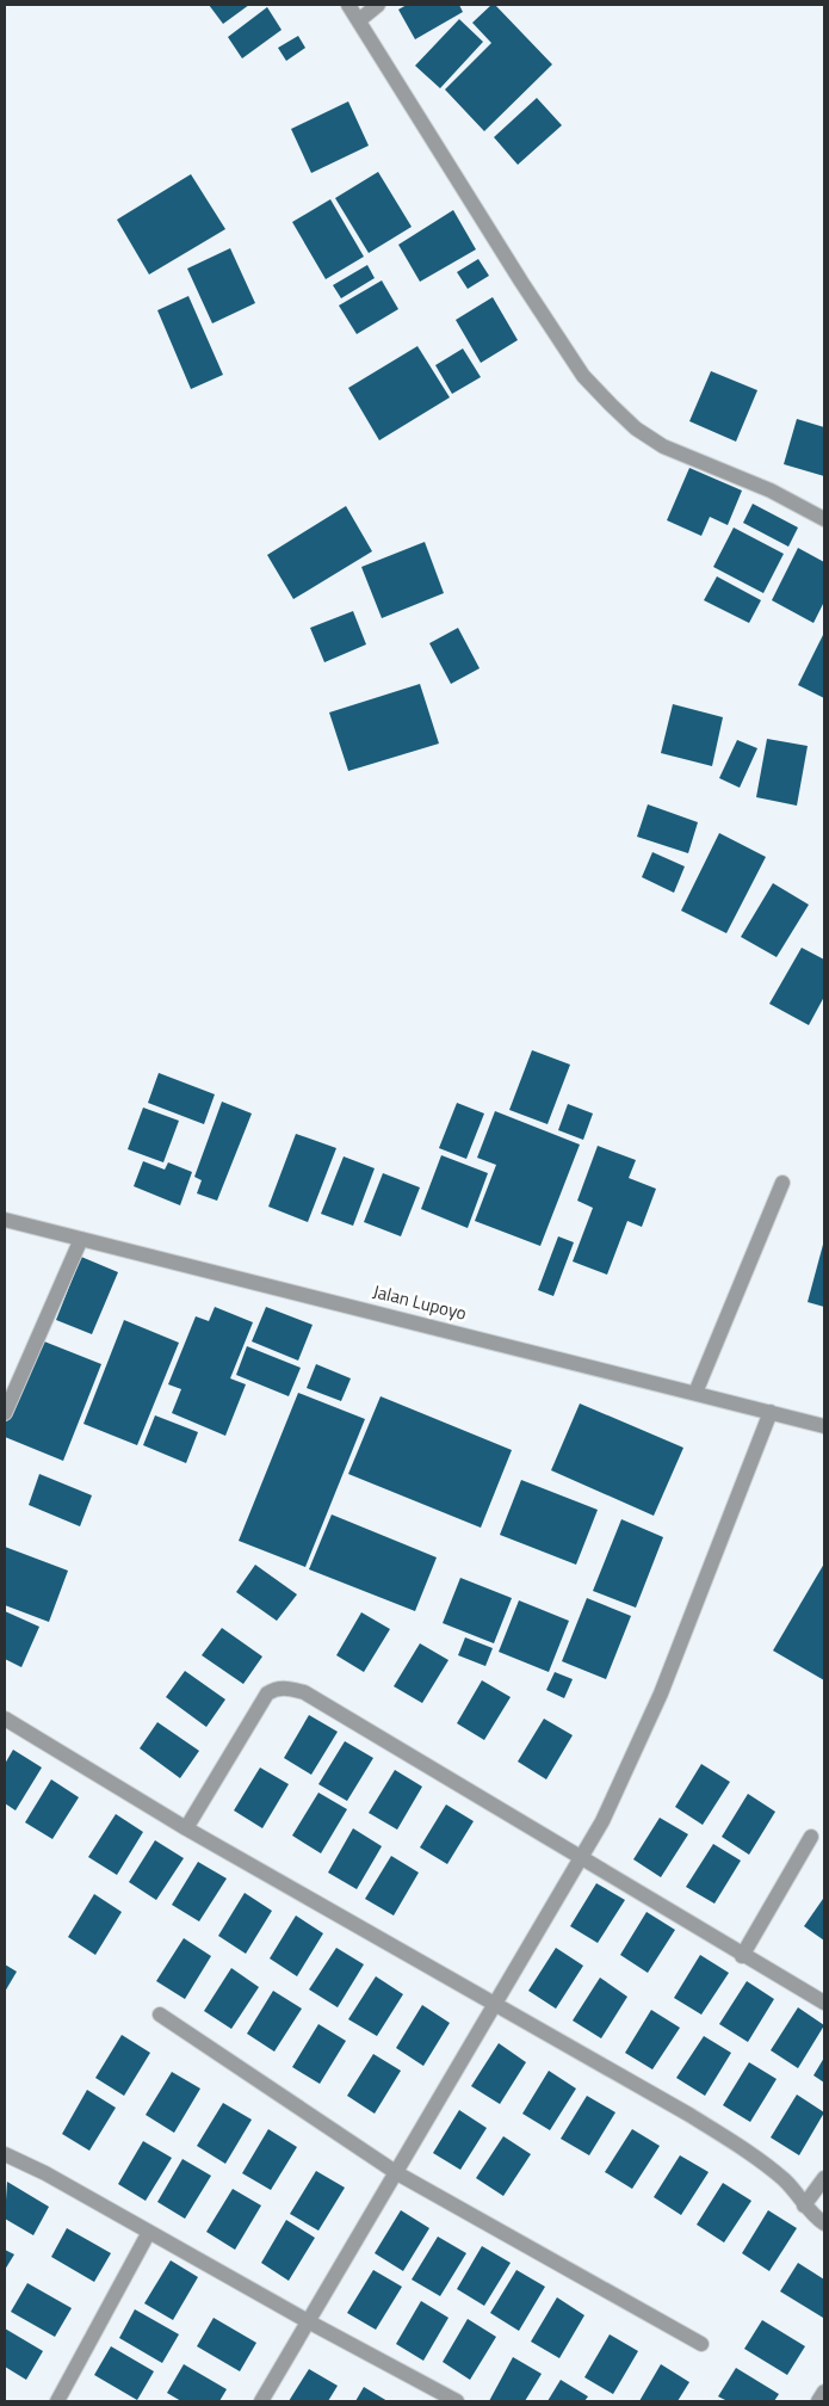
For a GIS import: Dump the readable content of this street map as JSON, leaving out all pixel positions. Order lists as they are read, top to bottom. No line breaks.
{"streets":{"street":["Jalan Lupoyo"]}}
